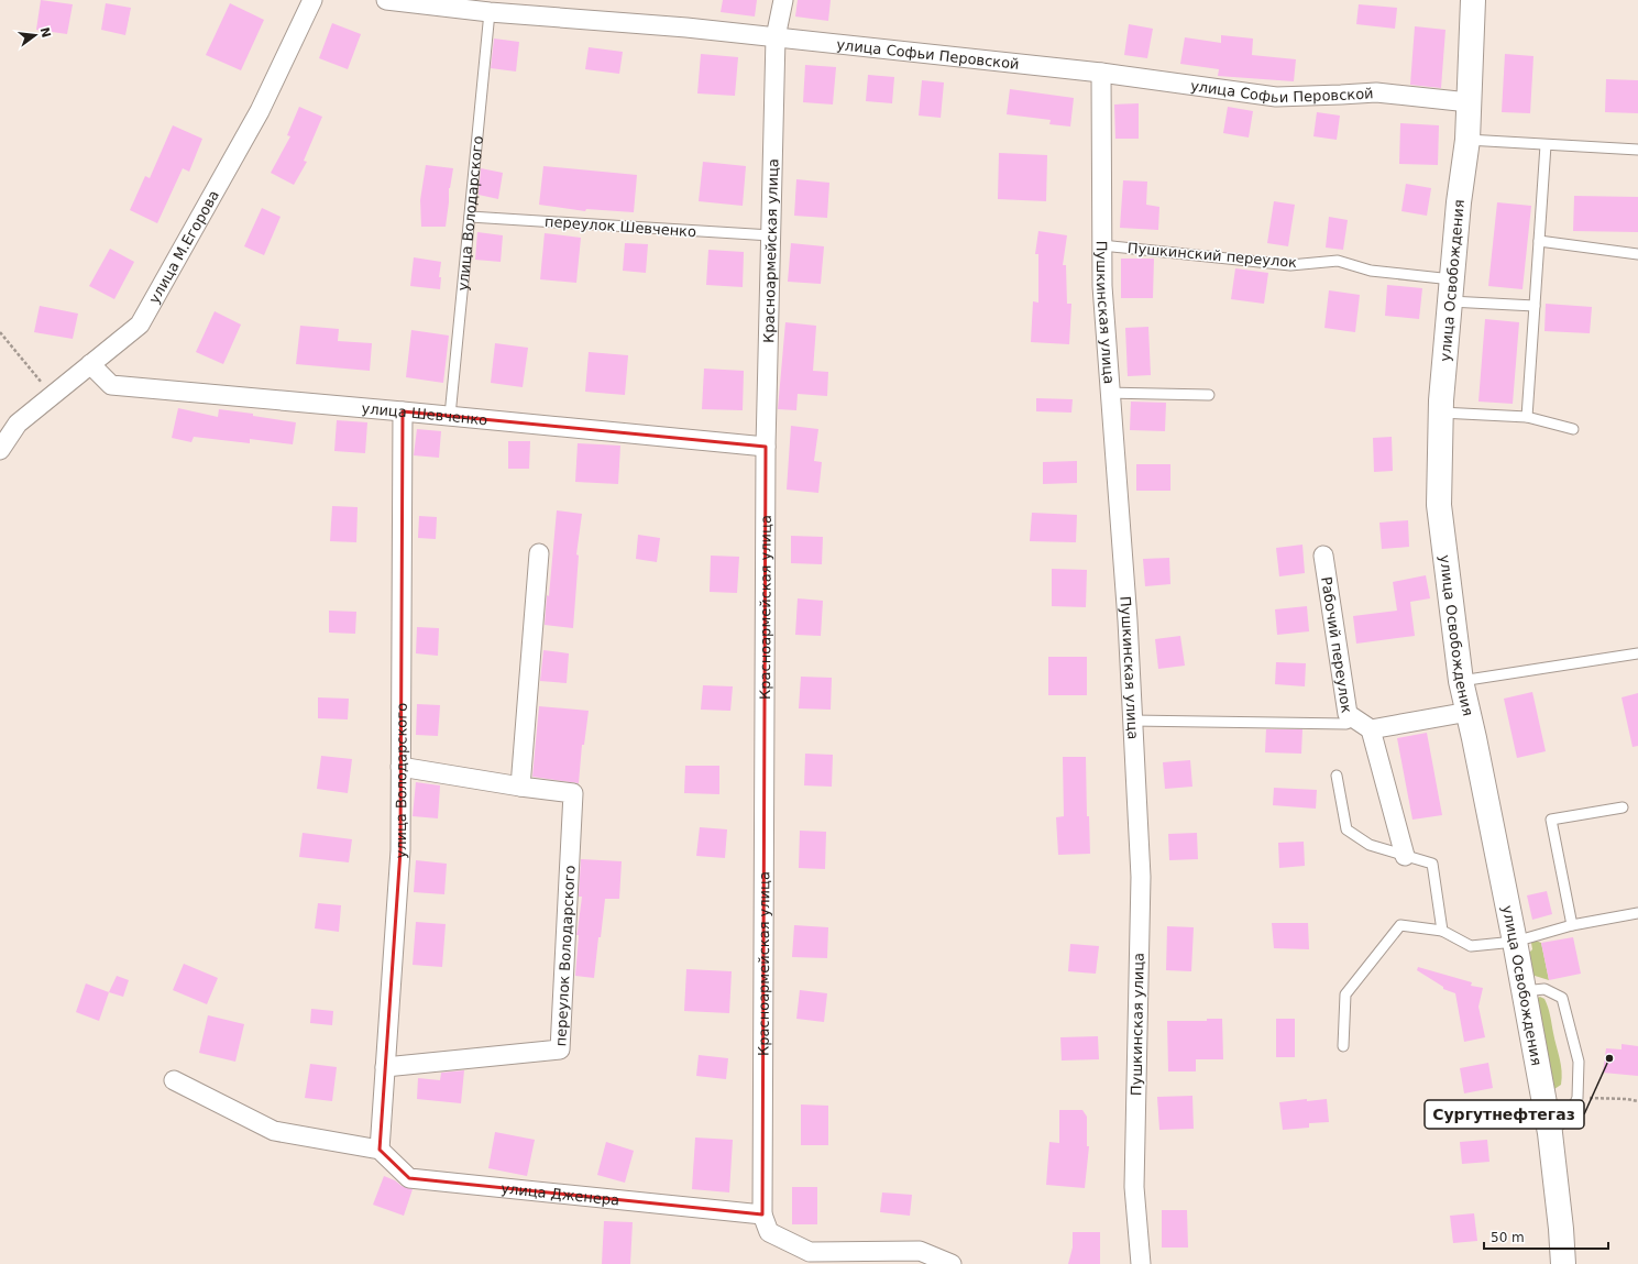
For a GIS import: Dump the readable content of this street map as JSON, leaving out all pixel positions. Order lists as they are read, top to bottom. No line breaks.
{"streets":{"main road":["улица Освобождения"],"street":["улица Софьи Перовской","улица Володарского","улица М.Егорова","Красноармейская улица","Пушкинская улица","улица Шевченко","Рабочий переулок","переулок Володарского","улица Дженера"],"lane":["переулок Шевченко","Пушкинский переулок"]},"crossings":[["улица Софьи Перовской","улица Володарского"],["улица Софьи Перовской","Красноармейская улица"],["улица Софьи Перовской","улица Освобождения"],["улица Софьи Перовской","Пушкинская улица"],["улица Володарского","переулок Шевченко"],["улица Володарского","улица Шевченко"],["улица Володарского","переулок Володарского"],["улица Володарского","улица Дженера"],["переулок Шевченко","Красноармейская улица"],["улица М.Егорова","улица Шевченко"],["Красноармейская улица","улица Шевченко"],["Красноармейская улица","улица Дженера"],["Пушкинский переулок","улица Освобождения"],["Пушкинский переулок","Пушкинская улица"]],"places":["Сургутнефтегаз"],"scale_bar":"50 m","north":"right"}
